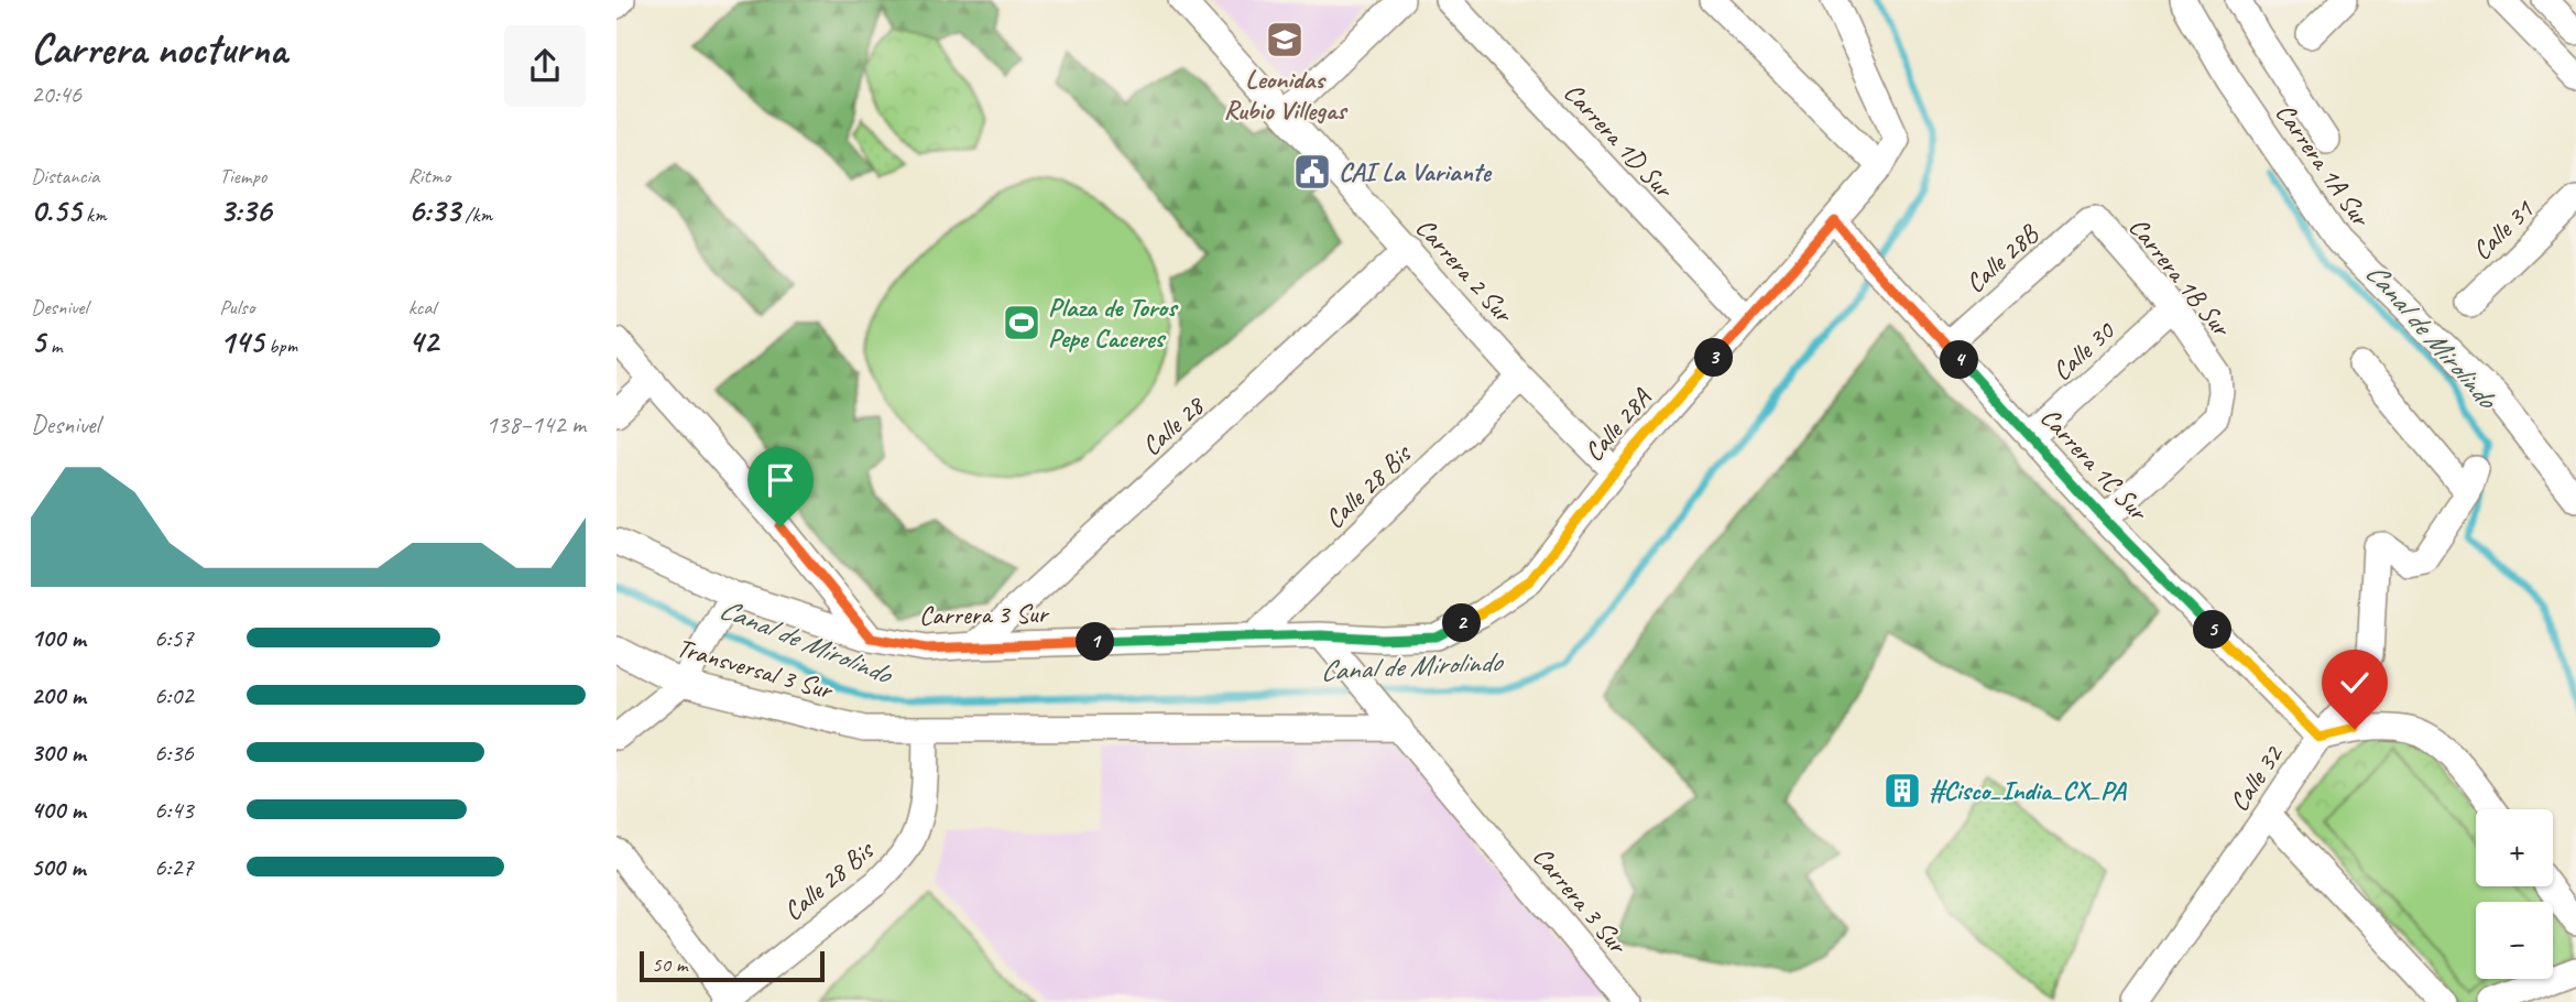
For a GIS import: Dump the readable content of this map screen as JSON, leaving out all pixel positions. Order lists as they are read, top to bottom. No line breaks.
{"streets":{"street":["Carrera 1D Sur","Carrera 1A Sur","Calle 31","Calle 28B","Carrera 2 Sur","Carrera 1B Sur","Calle 30","Calle 28A","Calle 28","Carrera 1C Sur","Calle 28 Bis","Carrera 3 Sur","Transversal 3 Sur","Calle 32"]},"crossings":[["Carrera 1D Sur","Calle 28A"],["Calle 28B","Carrera 1B Sur"],["Calle 28B","Carrera 1C Sur"],["Carrera 2 Sur","Calle 28A"],["Carrera 2 Sur","Calle 28"],["Carrera 2 Sur","Calle 28 Bis"],["Carrera 1B Sur","Calle 30"],["Carrera 1B Sur","Carrera 1C Sur"],["Calle 30","Carrera 1C Sur"],["Calle 28A","Carrera 1C Sur"],["Calle 28A","Carrera 3 Sur"],["Calle 28","Carrera 3 Sur"],["Carrera 1C Sur","Calle 32"],["Calle 28 Bis","Carrera 3 Sur"],["Calle 28 Bis","Transversal 3 Sur"]],"water":["Canal de Mirolindo"],"places":{"school or university":["Leonidas Rubio Villegas"],"public building":["CAI La Variante"],"sports":["Plaza de Toros Pepe Caceres"],"building":["#Cisco_India_CX_PA"]},"scale_bar":"50 m","page":{"heading":["Carrera nocturna","20:46"],"stats":[["Distancia","0.55 km"],["Tiempo","3:36"],["Ritmo","6:33 /km"],["Desnivel","5 m"],["Pulso","145 bpm"],["kcal","42"]],"pins":["3","4","2","5","1"],"chart":["Desnivel","138–142 m"],"list":[{"name":"100 m","note":"6:57"},{"name":"200 m","note":"6:02"},{"name":"300 m","note":"6:36"},{"name":"400 m","note":"6:43"},{"name":"500 m","note":"6:27"}],"map_buttons":["+","−"],"scale":"50 m"}}
